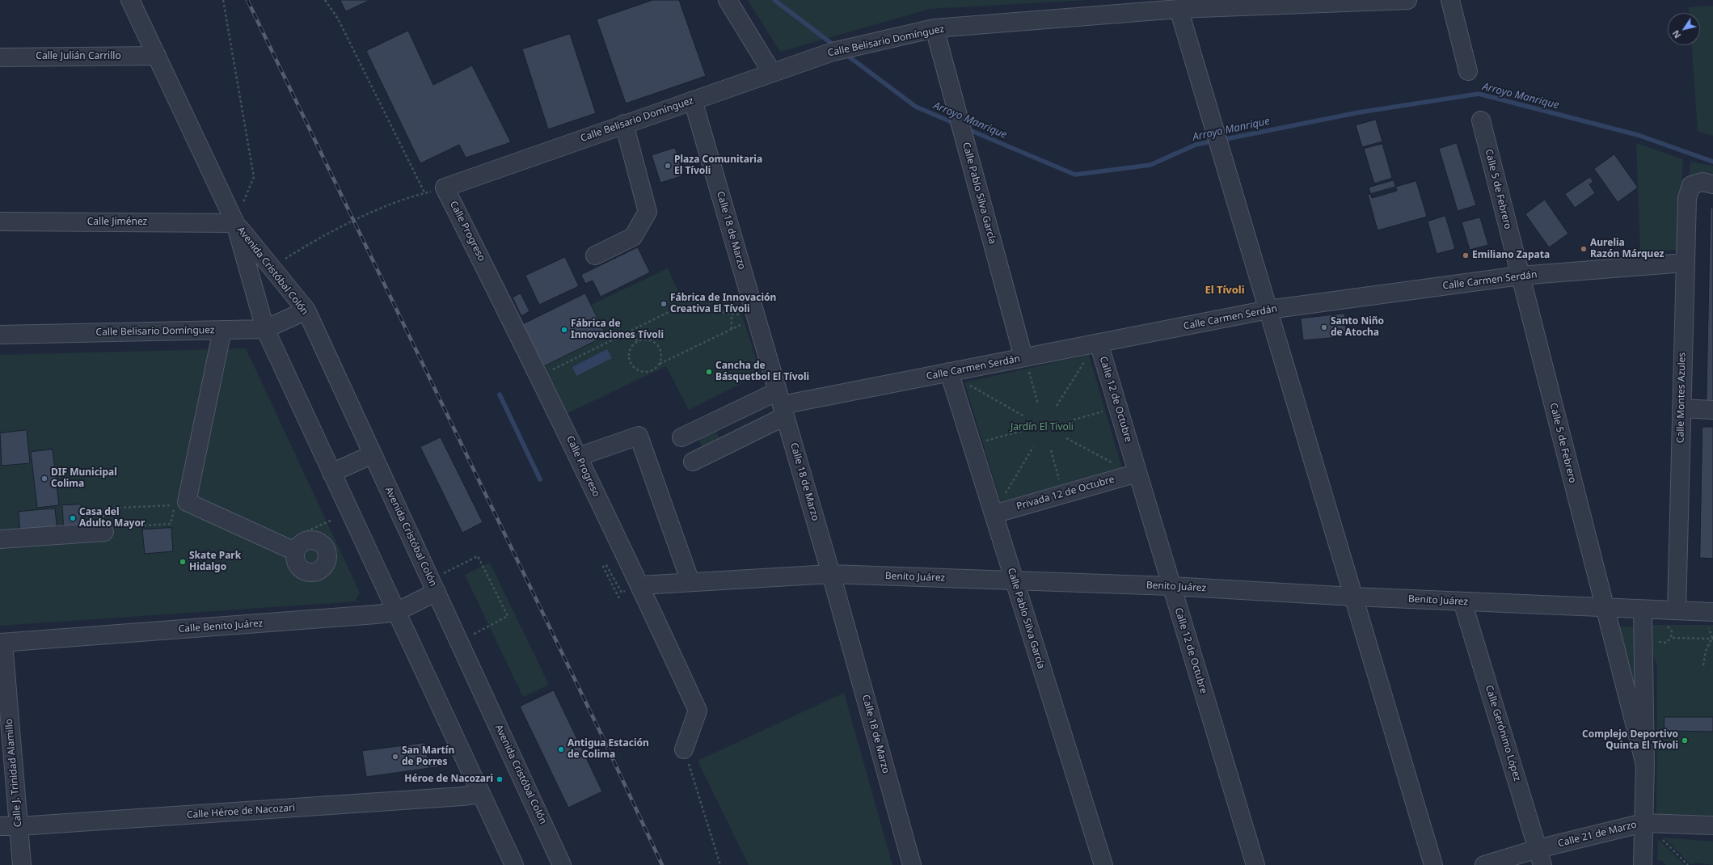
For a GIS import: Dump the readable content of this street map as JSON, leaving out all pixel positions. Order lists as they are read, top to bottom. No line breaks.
{"streets":{"street":["Calle Belisario Domínguez","Calle Julián Carrillo","Calle 5 de Febrero","Calle Pablo Silva García","Calle Jiménez","Calle 18 de Marzo","Calle Progreso","Avenida Cristóbal Colón","Calle Carmen Serdán","Calle Montes Azules","Calle 12 de Octubre","Privada 12 de Octubre","Benito Juárez","Calle Benito Juárez","Calle Gerónimo López","Calle J. Trinidad Alamillo","Calle Héroe de Nacozari","Calle 21 de Marzo"]},"crossings":[["Calle Belisario Domínguez","Calle Pablo Silva García"],["Calle Belisario Domínguez","Calle 18 de Marzo"],["Calle Belisario Domínguez","Calle Progreso"],["Calle Belisario Domínguez","Avenida Cristóbal Colón"],["Calle Julián Carrillo","Avenida Cristóbal Colón"],["Calle 5 de Febrero","Calle Carmen Serdán"],["Calle 5 de Febrero","Benito Juárez"],["Calle 5 de Febrero","Calle 21 de Marzo"],["Calle Pablo Silva García","Calle Carmen Serdán"],["Calle Pablo Silva García","Privada 12 de Octubre"],["Calle Pablo Silva García","Benito Juárez"],["Calle Jiménez","Avenida Cristóbal Colón"],["Calle 18 de Marzo","Calle Carmen Serdán"],["Calle 18 de Marzo","Benito Juárez"],["Calle Progreso","Benito Juárez"],["Avenida Cristóbal Colón","Calle Benito Juárez"],["Avenida Cristóbal Colón","Calle Héroe de Nacozari"],["Calle Carmen Serdán","Calle Montes Azules"],["Calle Carmen Serdán","Calle 12 de Octubre"],["Calle Montes Azules","Benito Juárez"],["Calle 12 de Octubre","Privada 12 de Octubre"],["Calle 12 de Octubre","Benito Juárez"],["Benito Juárez","Calle Gerónimo López"],["Calle Benito Juárez","Calle J. Trinidad Alamillo"],["Calle Gerónimo López","Calle 21 de Marzo"],["Calle J. Trinidad Alamillo","Calle Héroe de Nacozari"]],"districts":["El Tívoli"],"water":["Arroyo Manrique"],"parks":["Jardín El Tivoli"],"places":["Plaza Comunitaria El Tívoli","Aurelia Razón Márquez","Emiliano Zapata","Fábrica de Innovación Creativa El Tívoli","Santo Niño de Atocha","Fábrica de Innovaciones Tívoli","Cancha de Básquetbol El Tívoli","DIF Municipal Colima","Casa del Adulto Mayor","Skate Park Hidalgo","Complejo Deportivo Quinta El Tívoli","Antigua Estación de Colima","San Martín de Porres","Héroe de Nacozari"],"north":"bottom left"}
